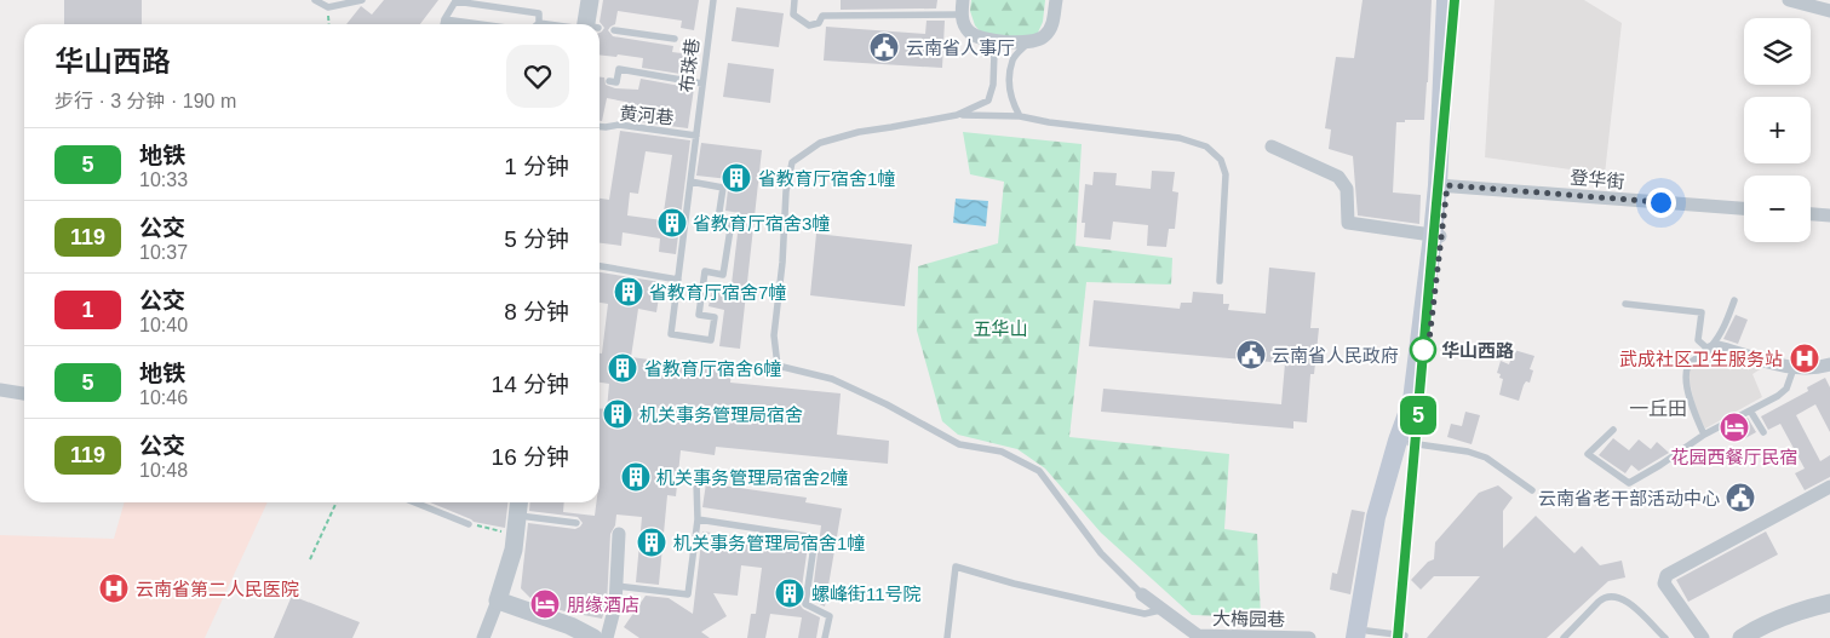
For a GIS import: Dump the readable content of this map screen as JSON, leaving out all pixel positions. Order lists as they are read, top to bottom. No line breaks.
{"streets":{"street":["登华街","大梅园巷"],"lane":["布珠巷","黄河巷"]},"crossings":[["布珠巷","黄河巷"]],"districts":["一丘田"],"parks":["五华山"],"places":{"public building":["云南省人事厅","云南省人民政府","云南省老干部活动中心"],"building":["省教育厅宿舍1幢","省教育厅宿舍3幢","省教育厅宿舍7幢","省教育厅宿舍6幢","机关事务管理局宿舍","机关事务管理局宿舍2幢","机关事务管理局宿舍1幢","螺峰街11号院"],"other":["华山西路"],"hospital":["武成社区卫生服务站","云南省第二人民医院"],"hotel":["花园西餐厅民宿","朋缘酒店"]},"lines":["metro line 5"],"page":{"on_map":"5","map_buttons":["+","−"],"heading":["华山西路","步行 · 3 分钟 · 190 m"],"list":[{"mark":"5","name":"地铁","note":"10:33","value":"1 分钟"},{"mark":"119","name":"公交","note":"10:37","value":"5 分钟"},{"mark":"1","name":"公交","note":"10:40","value":"8 分钟"},{"mark":"5","name":"地铁","note":"10:46","value":"14 分钟"},{"mark":"119","name":"公交","note":"10:48","value":"16 分钟"}]}}
